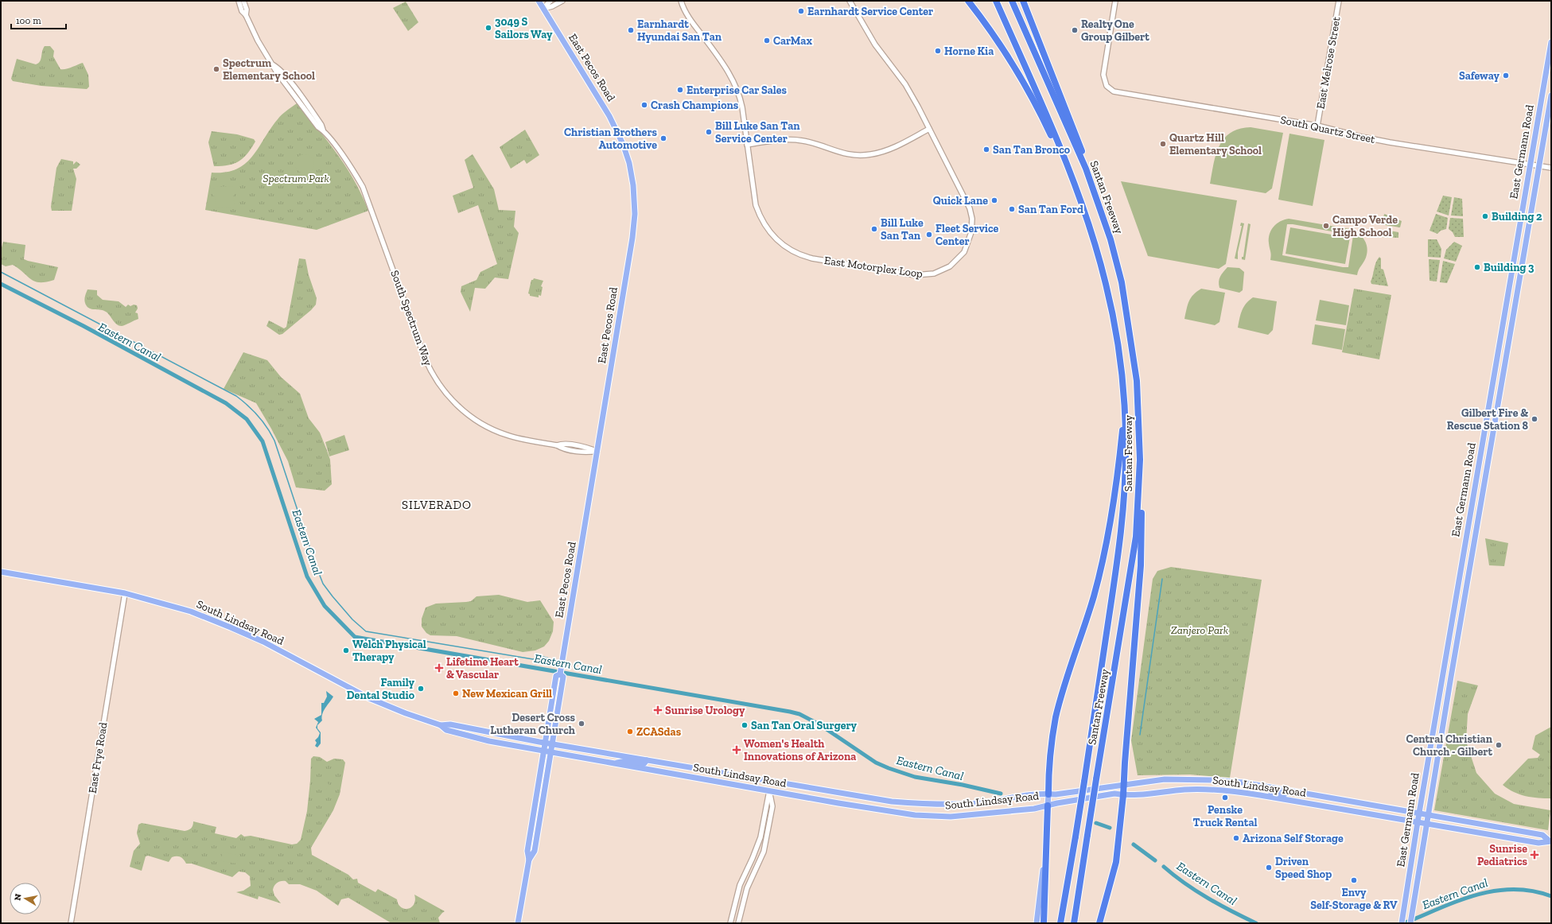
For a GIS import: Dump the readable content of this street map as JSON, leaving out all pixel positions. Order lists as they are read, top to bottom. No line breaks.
{"streets":{"highway":["Santan Freeway"],"main road":["East Pecos Road","East Germann Road","South Lindsay Road"],"street":["East Melrose Street","South Quartz Street","East Motorplex Loop","South Spectrum Way","East Frye Road"]},"crossings":[["East Melrose Street","South Quartz Street"],["East Pecos Road","South Spectrum Way"],["East Pecos Road","South Lindsay Road"],["South Quartz Street","East Germann Road"],["East Germann Road","South Lindsay Road"],["South Lindsay Road","East Frye Road"]],"districts":["SILVERADO"],"water":["Eastern Canal"],"parks":["Spectrum Park","Zanjero Park"],"places":{"other":["Earnhardt Service Center","3049 S Sailors Way","Earnhardt Hyundai San Tan","Realty One Group Gilbert","CarMax","Horne Kia","Spectrum Elementary School","Safeway","Enterprise Car Sales","Crash Champions","Bill Luke San Tan Service Center","Christian Brothers Automotive","Quartz Hill Elementary School","San Tan Bronco","Quick Lane","San Tan Ford","Building 2","Campo Verde High School","Bill Luke San Tan","Fleet Service Center","Building 3","Gilbert Fire & Rescue Station 8","Welch Physical Therapy","Family Dental Studio","New Mexican Grill","Desert Cross Lutheran Church","San Tan Oral Surgery","ZCASdas","Central Christian Church - Gilbert","Penske Truck Rental","Arizona Self Storage","Driven Speed Shop","Envy Self-Storage & RV"],"health":["Lifetime Heart & Vascular","Sunrise Urology","Women's Health Innovations of Arizona","Sunrise Pediatrics"]},"scale_bar":"100 m","north":"left"}
